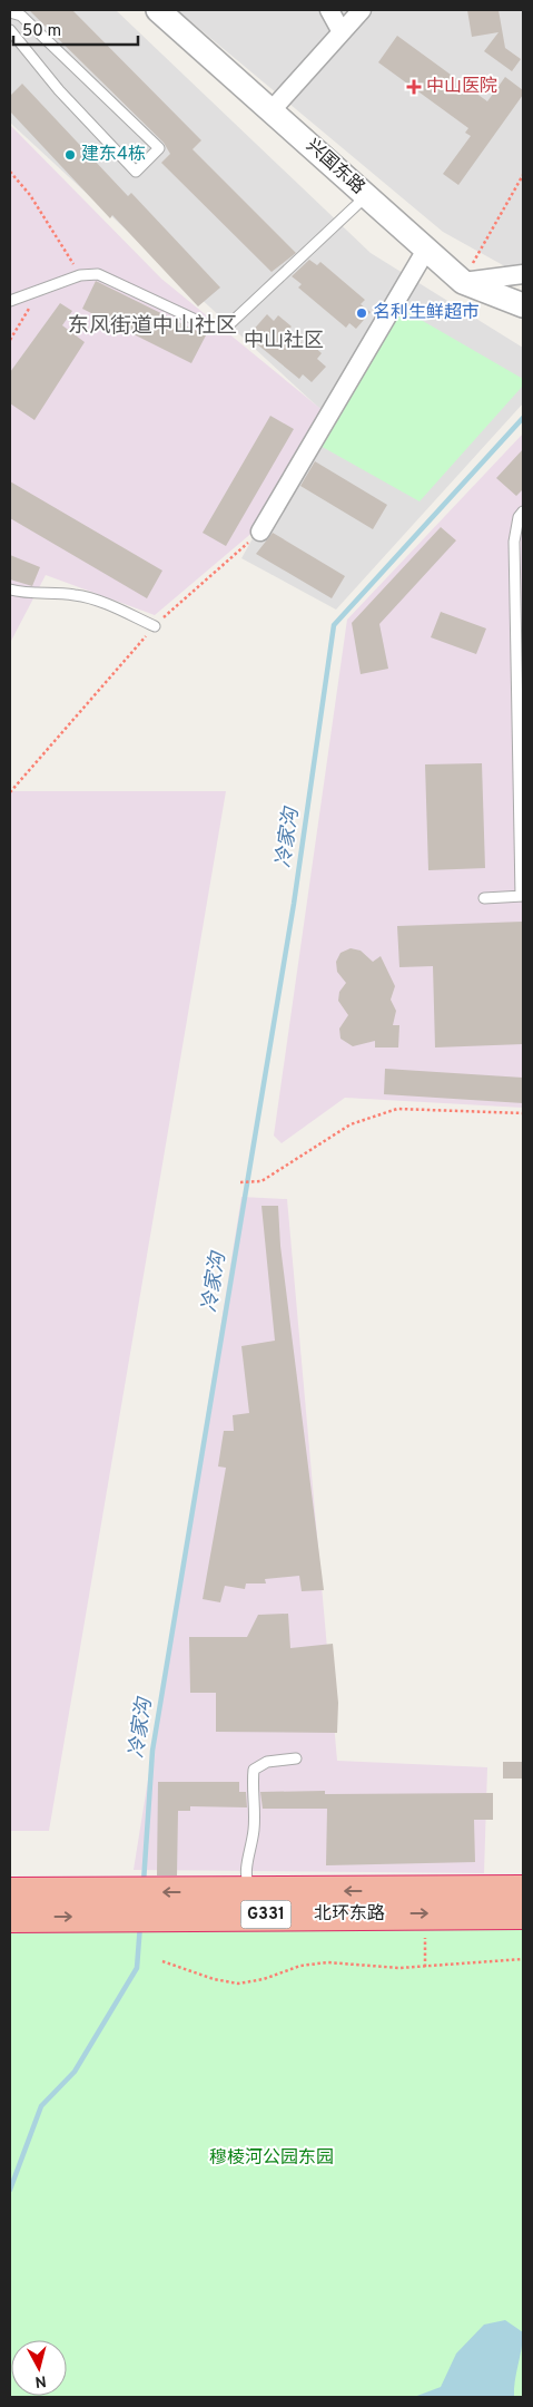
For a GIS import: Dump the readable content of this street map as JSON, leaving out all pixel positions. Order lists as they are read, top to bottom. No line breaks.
{"streets":{"highway":["G331","北环东路"],"street":["兴国东路"]},"districts":["东风街道中山社区","中山社区"],"water":["冷家沟"],"parks":["穆棱河公园东园"],"places":{"health":["中山医院"],"other":["建东4栋","名利生鲜超市"]},"scale_bar":"50 m","north":"bottom"}
